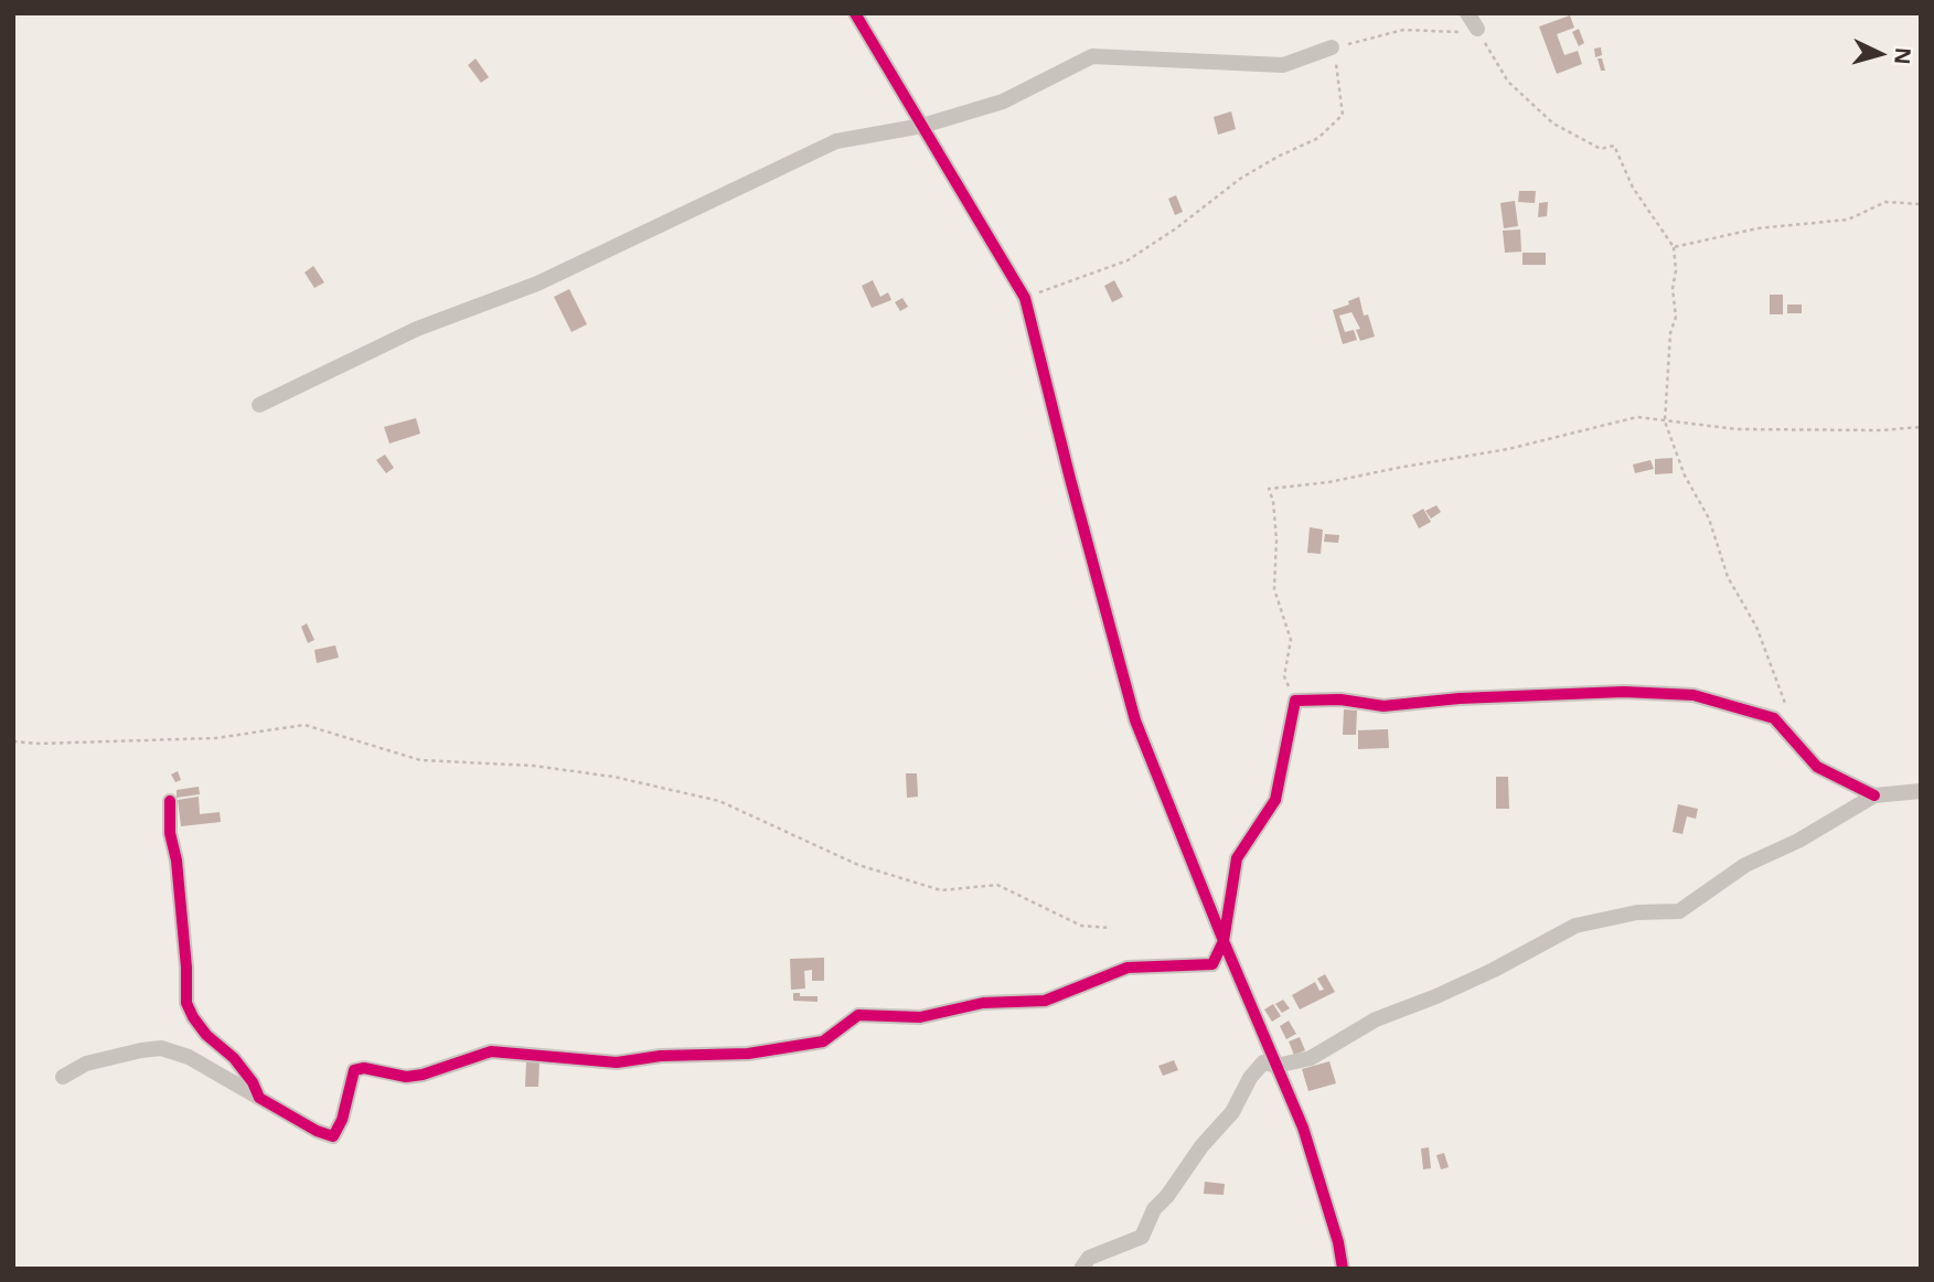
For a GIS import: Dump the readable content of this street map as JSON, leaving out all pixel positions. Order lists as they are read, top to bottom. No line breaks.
{"north":"right"}
